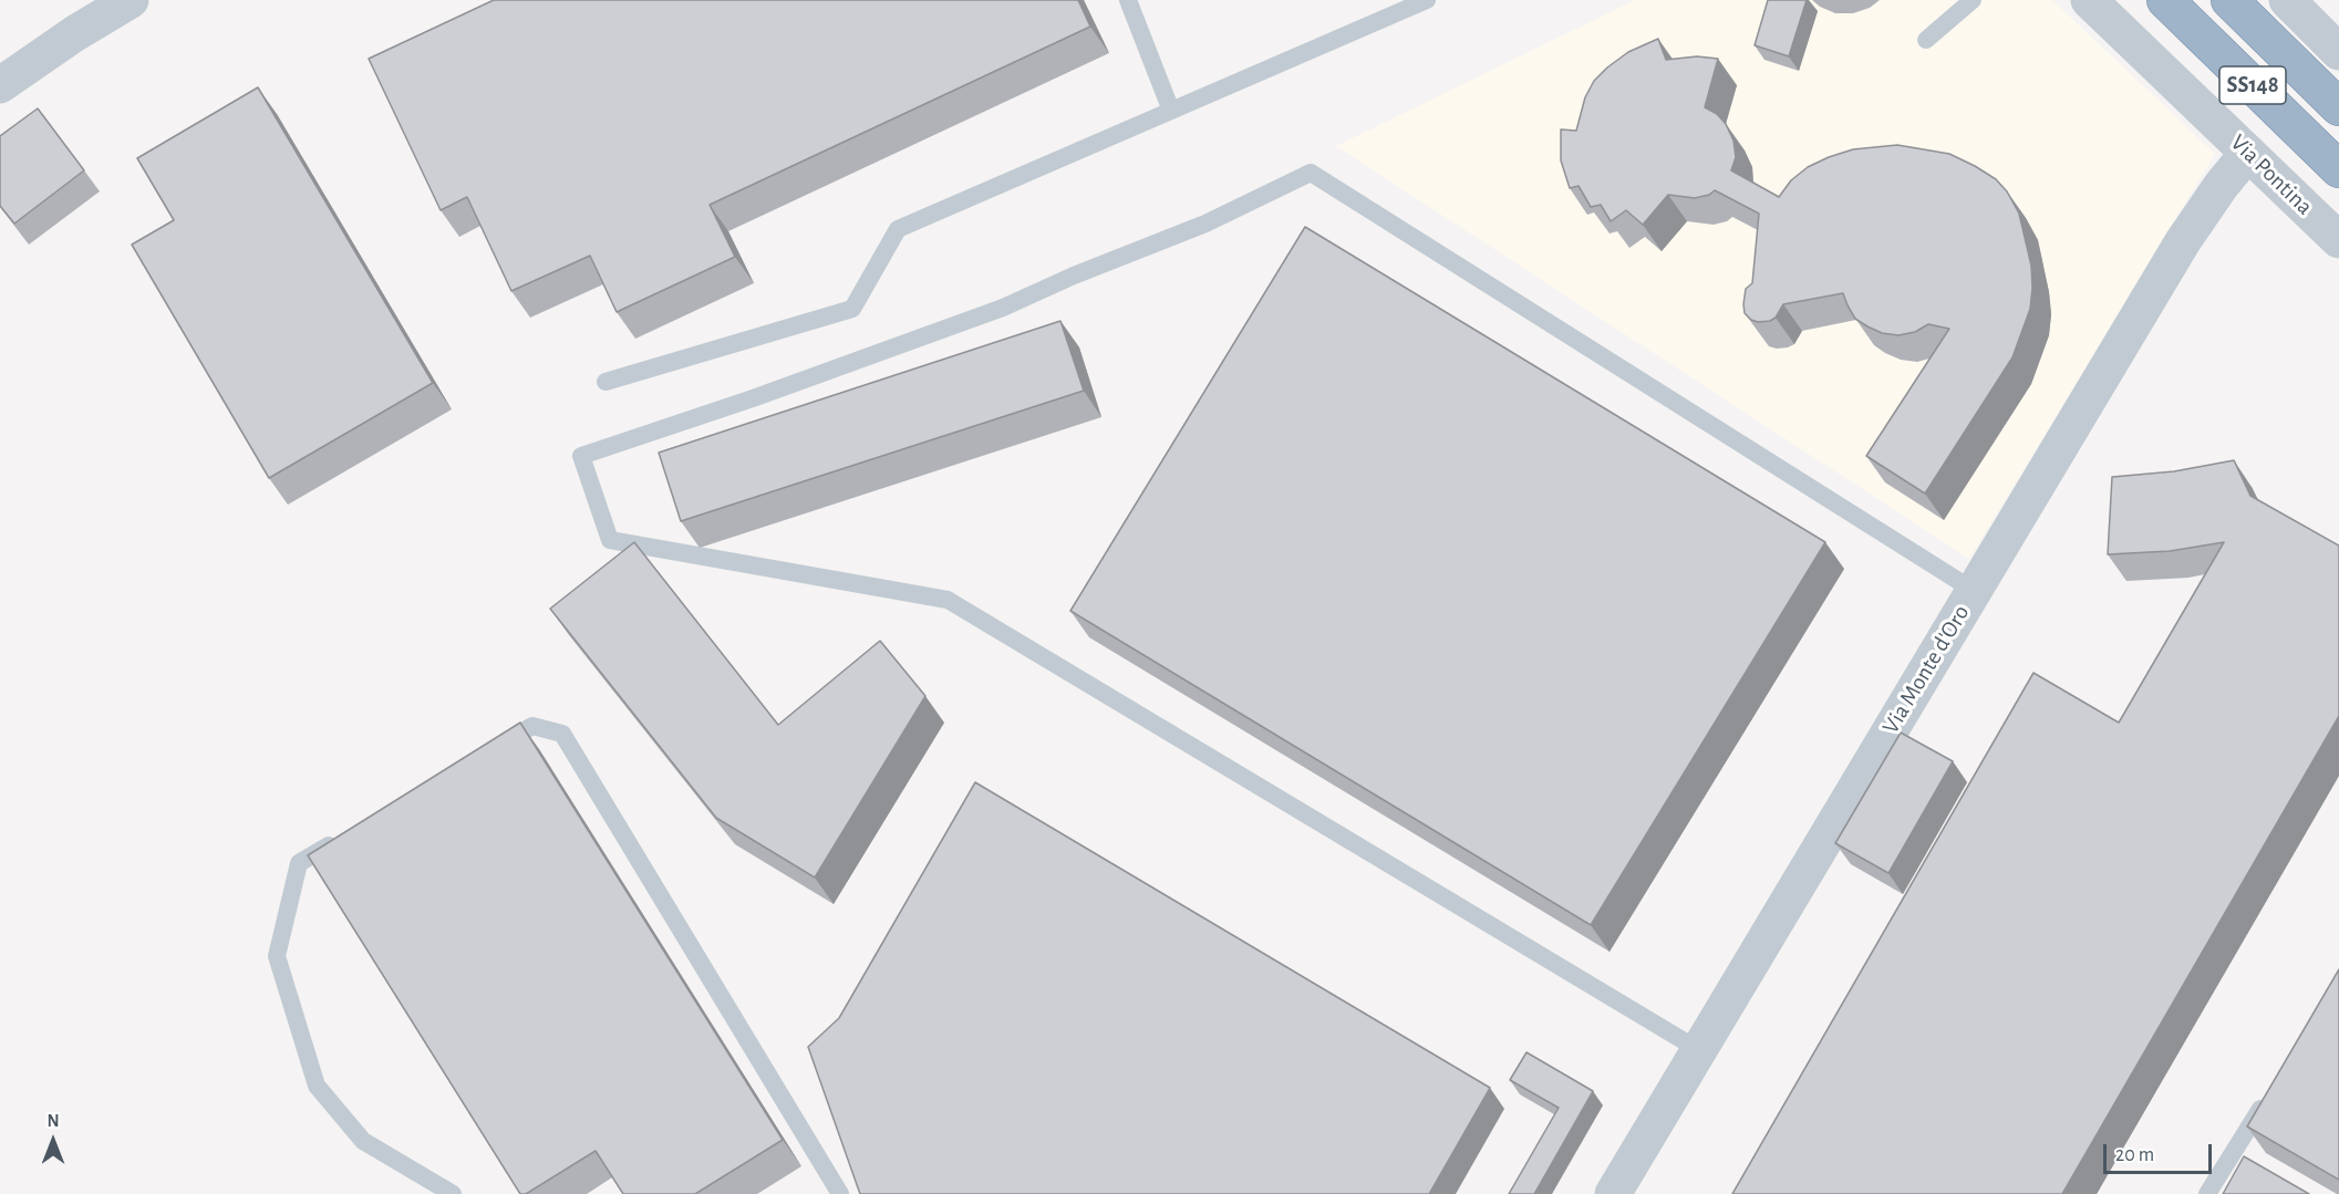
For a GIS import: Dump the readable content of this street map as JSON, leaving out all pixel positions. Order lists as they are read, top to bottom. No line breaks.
{"streets":{"highway":["SS148"],"street":["Via Pontina","Via Monte d'Oro"]},"crossings":[["Via Pontina","Via Monte d'Oro"]],"scale_bar":"20 m","north":"top"}
